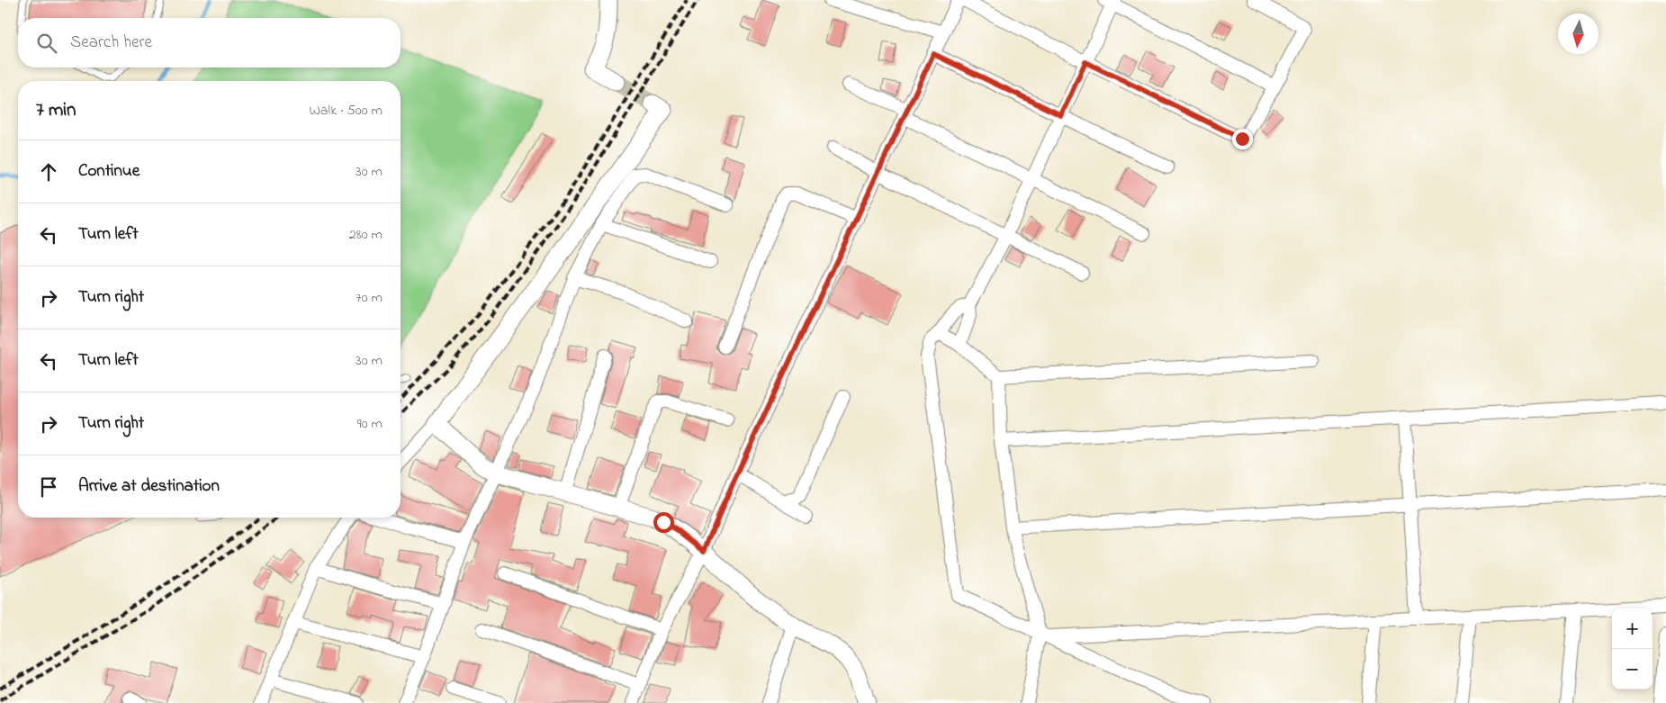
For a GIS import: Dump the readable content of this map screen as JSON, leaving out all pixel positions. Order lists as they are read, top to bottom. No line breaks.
{"north":"bottom","page":{"search":"Search here","heading":["7 min","Walk · 500 m"],"list":[["Continue","30 m"],["Turn left","280 m"],["Turn right","70 m"],["Turn left","30 m"],["Turn right","90 m"],"Arrive at destination"],"map_buttons":["+","−"]}}
